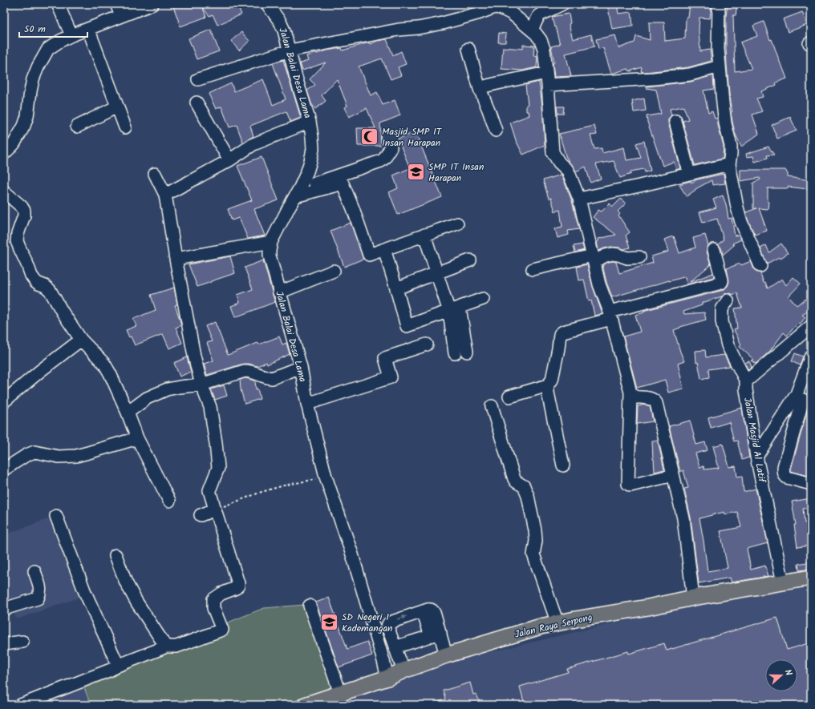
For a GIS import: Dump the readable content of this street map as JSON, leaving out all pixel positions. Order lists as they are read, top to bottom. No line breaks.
{"streets":{"main road":["Jalan Raya Serpong"],"street":["Jalan Balai Desa Lama","Jalan Masjid Al Latif"]},"crossings":[["Jalan Balai Desa Lama","Jalan Raya Serpong"],["Jalan Masjid Al Latif","Jalan Raya Serpong"]],"places":{"mosque":["Masjid SMP IT Insan Harapan"],"school or university":["SMP IT Insan Harapan","SD Negeri 1 Kademangan"]},"scale_bar":"50 m","north":"right"}
